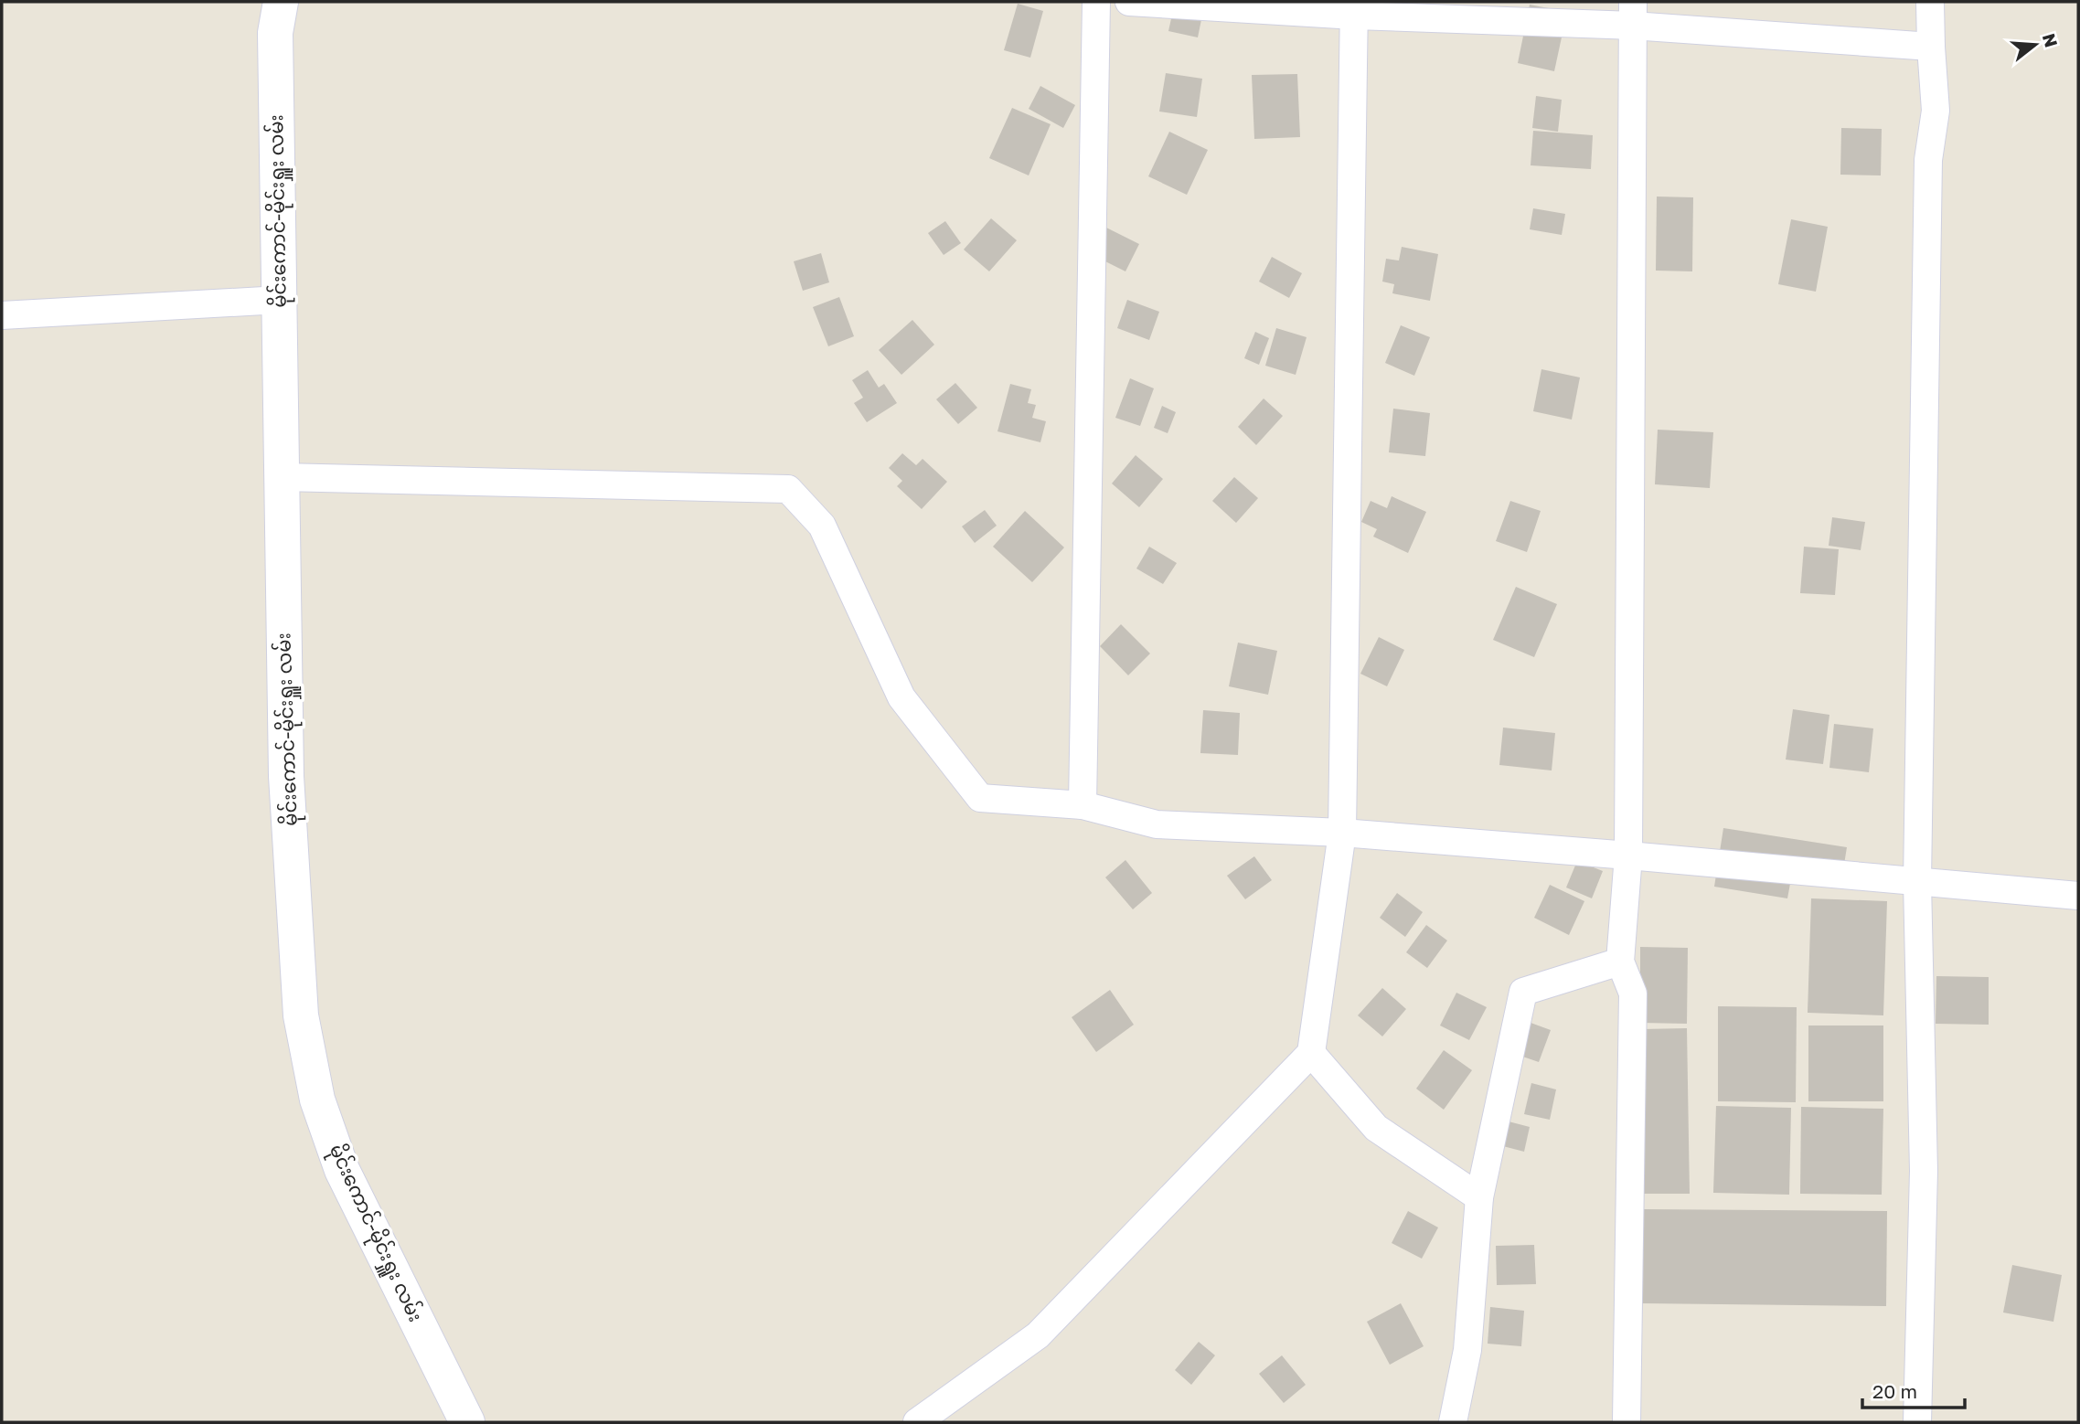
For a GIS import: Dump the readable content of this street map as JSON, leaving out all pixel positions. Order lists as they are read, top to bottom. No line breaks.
{"streets":{"main road":["မိုင်းကောင်-မိုင်းရှူး လမ်း"]},"scale_bar":"20 m","north":"right"}
